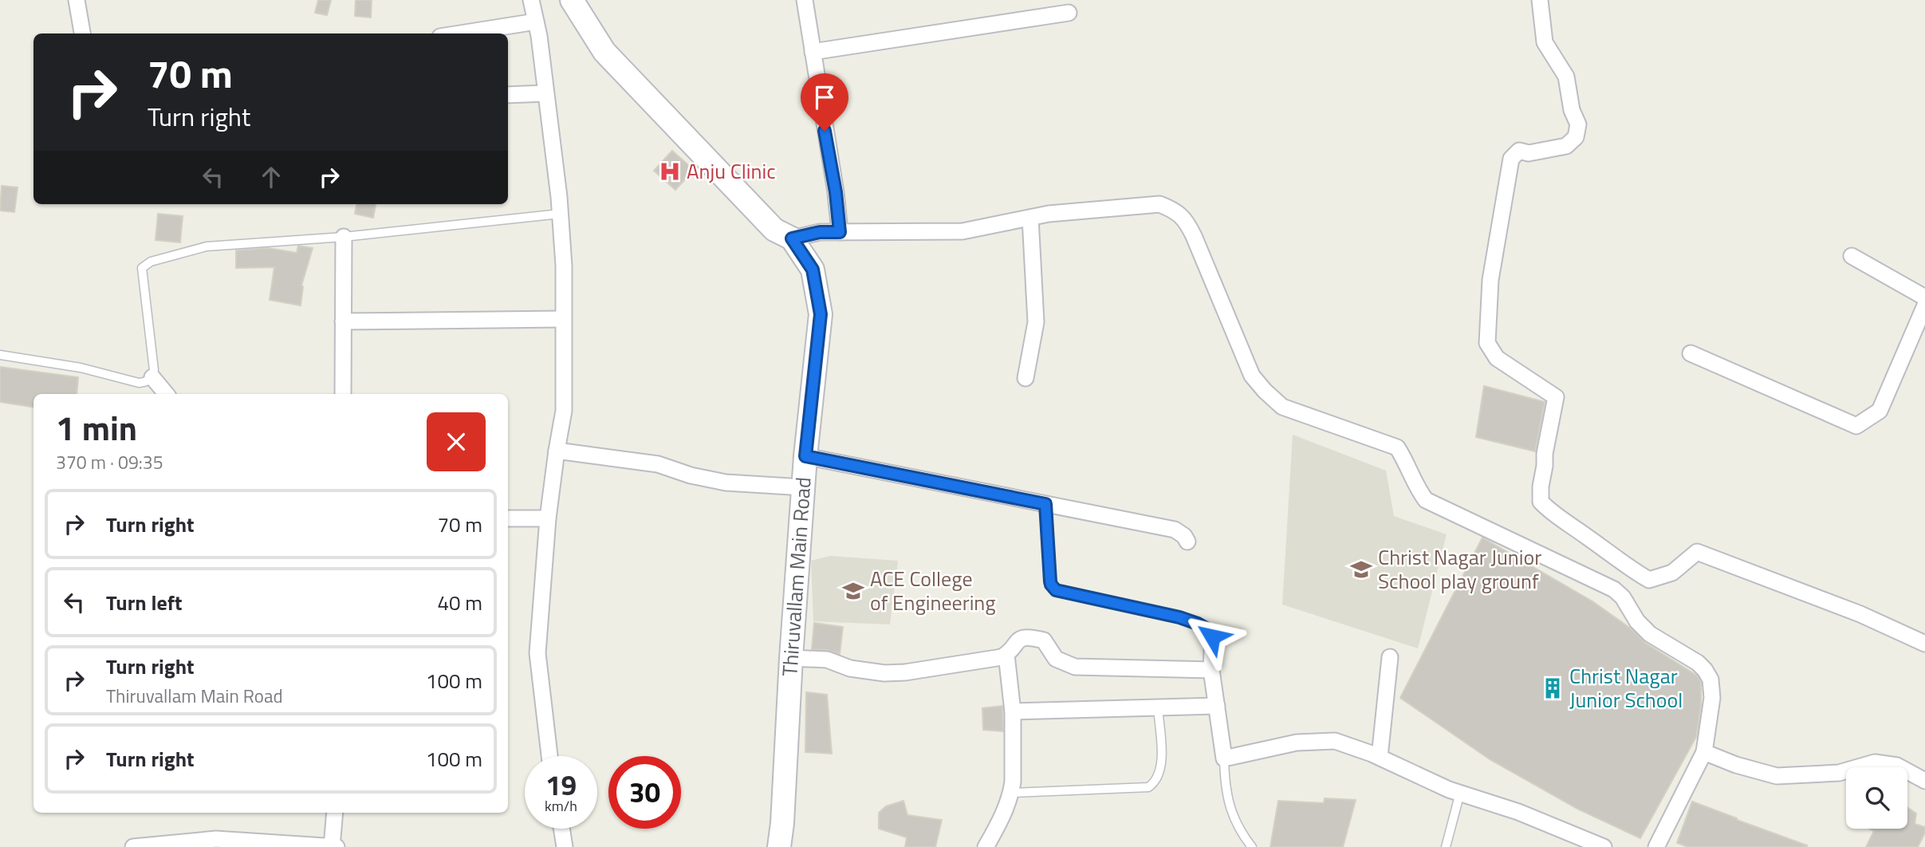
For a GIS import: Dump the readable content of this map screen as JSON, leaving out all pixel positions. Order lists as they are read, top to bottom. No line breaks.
{"streets":{"main road":["Thiruvallam Main Road"]},"places":{"hospital":["Anju Clinic"],"school or university":["Christ Nagar Junior School play grounf","ACE College of Engineering"],"building":["Christ Nagar Junior School"]},"page":{"turn":["70 m","Turn right"],"heading":["1 min","370 m · 09:35"],"list":[{"name":"Turn right","value":"70 m"},{"name":"Turn left","value":"40 m"},{"name":"Turn right","note":"Thiruvallam Main Road","value":"100 m"},{"name":"Turn right","value":"100 m"}],"speed":"19 km/h","limit":"30"}}
